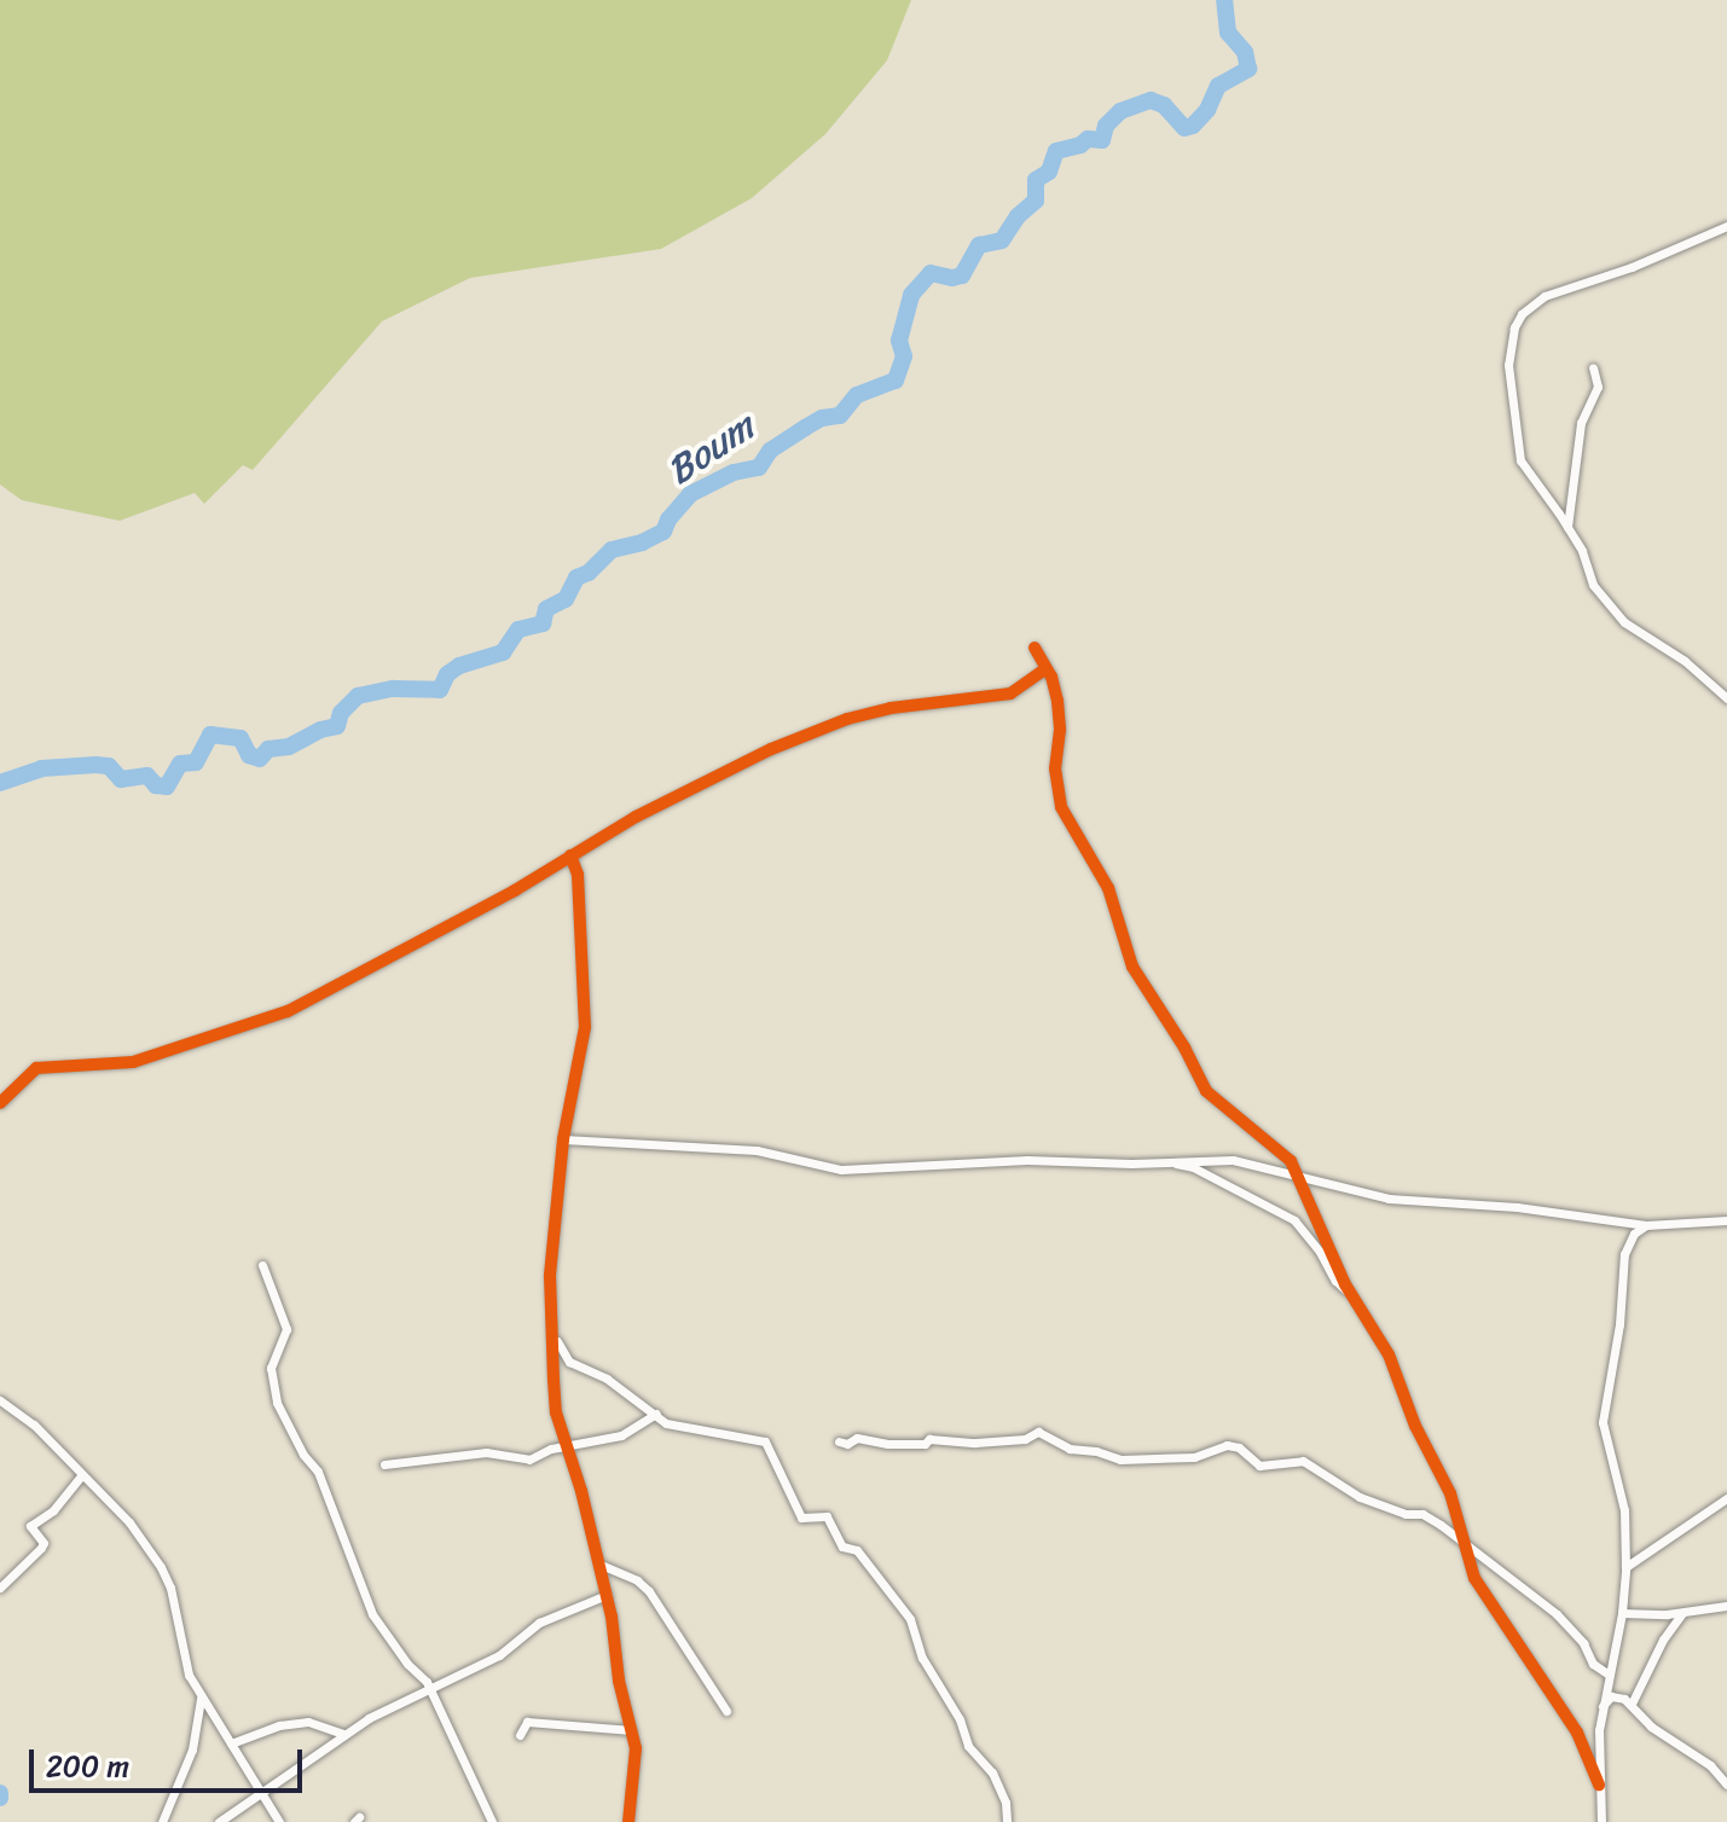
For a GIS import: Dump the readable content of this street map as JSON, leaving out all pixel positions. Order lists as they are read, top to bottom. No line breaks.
{"water":["Boum"],"scale_bar":"200 m"}
